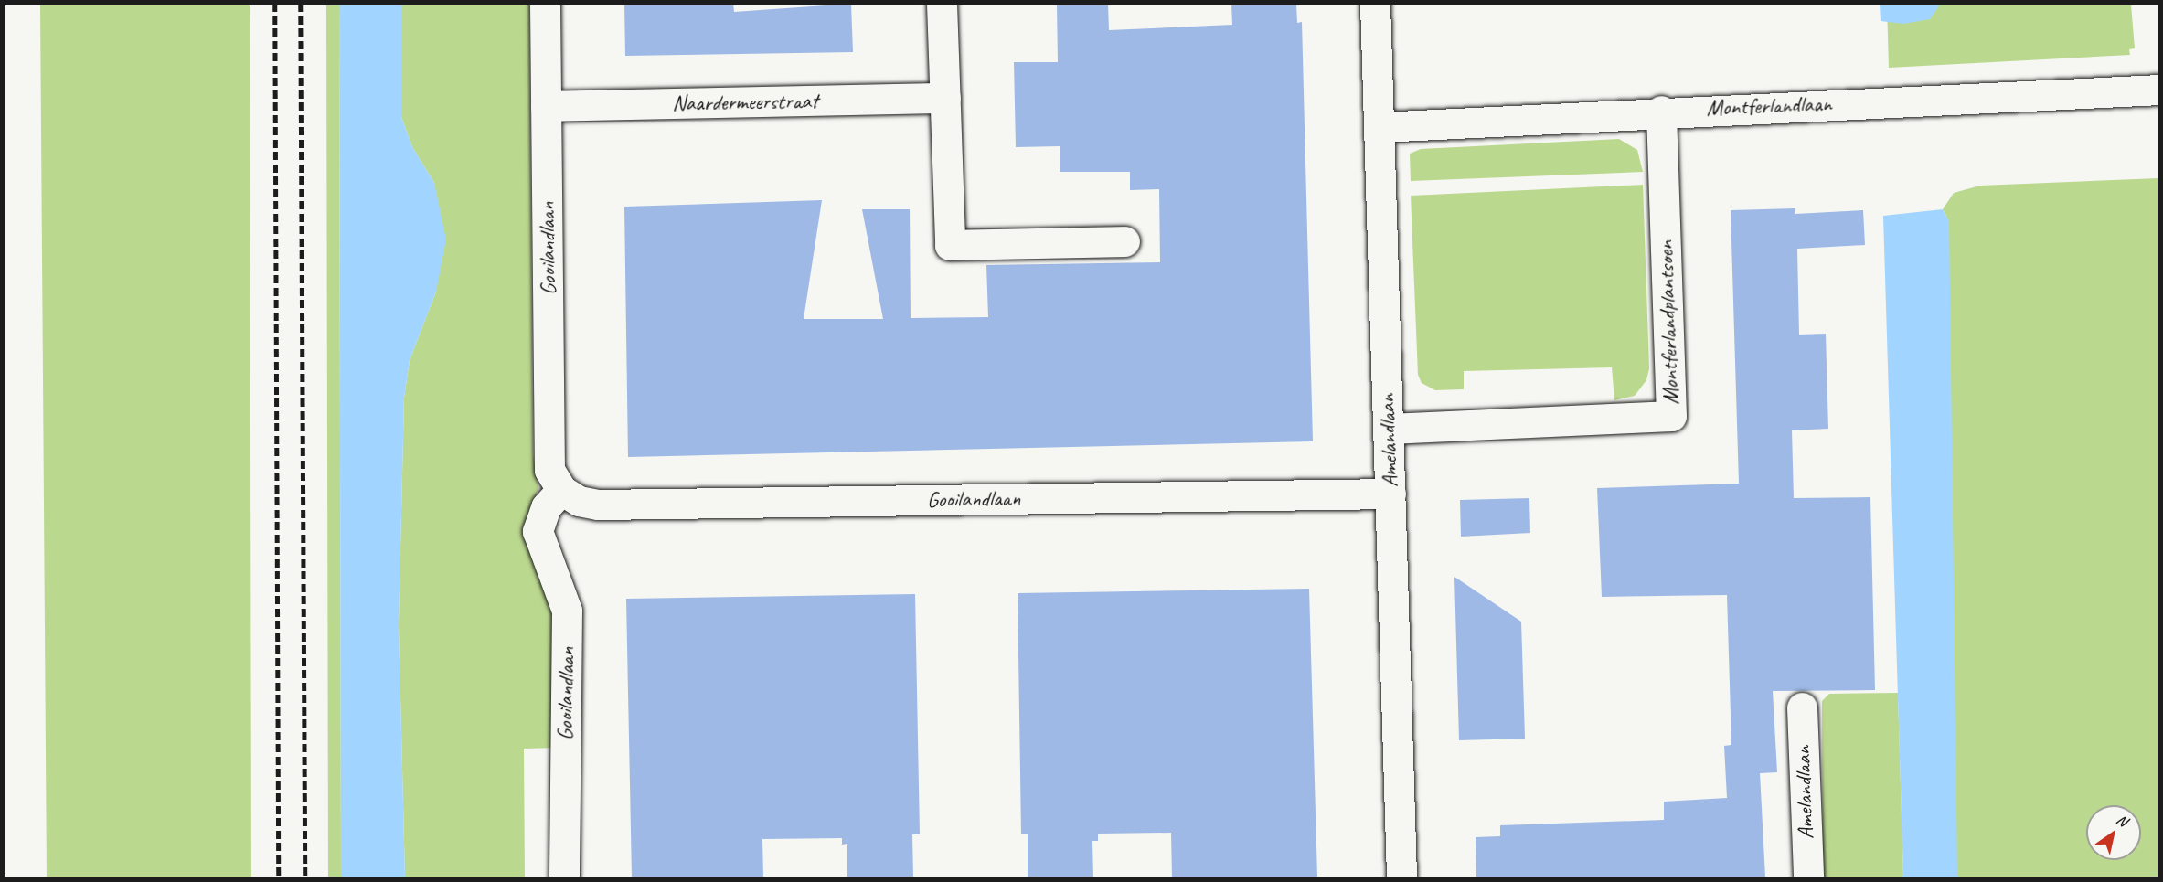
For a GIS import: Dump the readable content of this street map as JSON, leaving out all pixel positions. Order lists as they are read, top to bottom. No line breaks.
{"streets":{"street":["Naardermeerstraat","Montferlandlaan","Gooilandlaan","Montferlandplantsoen","Amelandlaan"]},"crossings":[["Naardermeerstraat","Gooilandlaan"],["Montferlandlaan","Montferlandplantsoen"],["Montferlandlaan","Amelandlaan"],["Gooilandlaan","Amelandlaan"],["Montferlandplantsoen","Amelandlaan"]],"north":"top right"}
